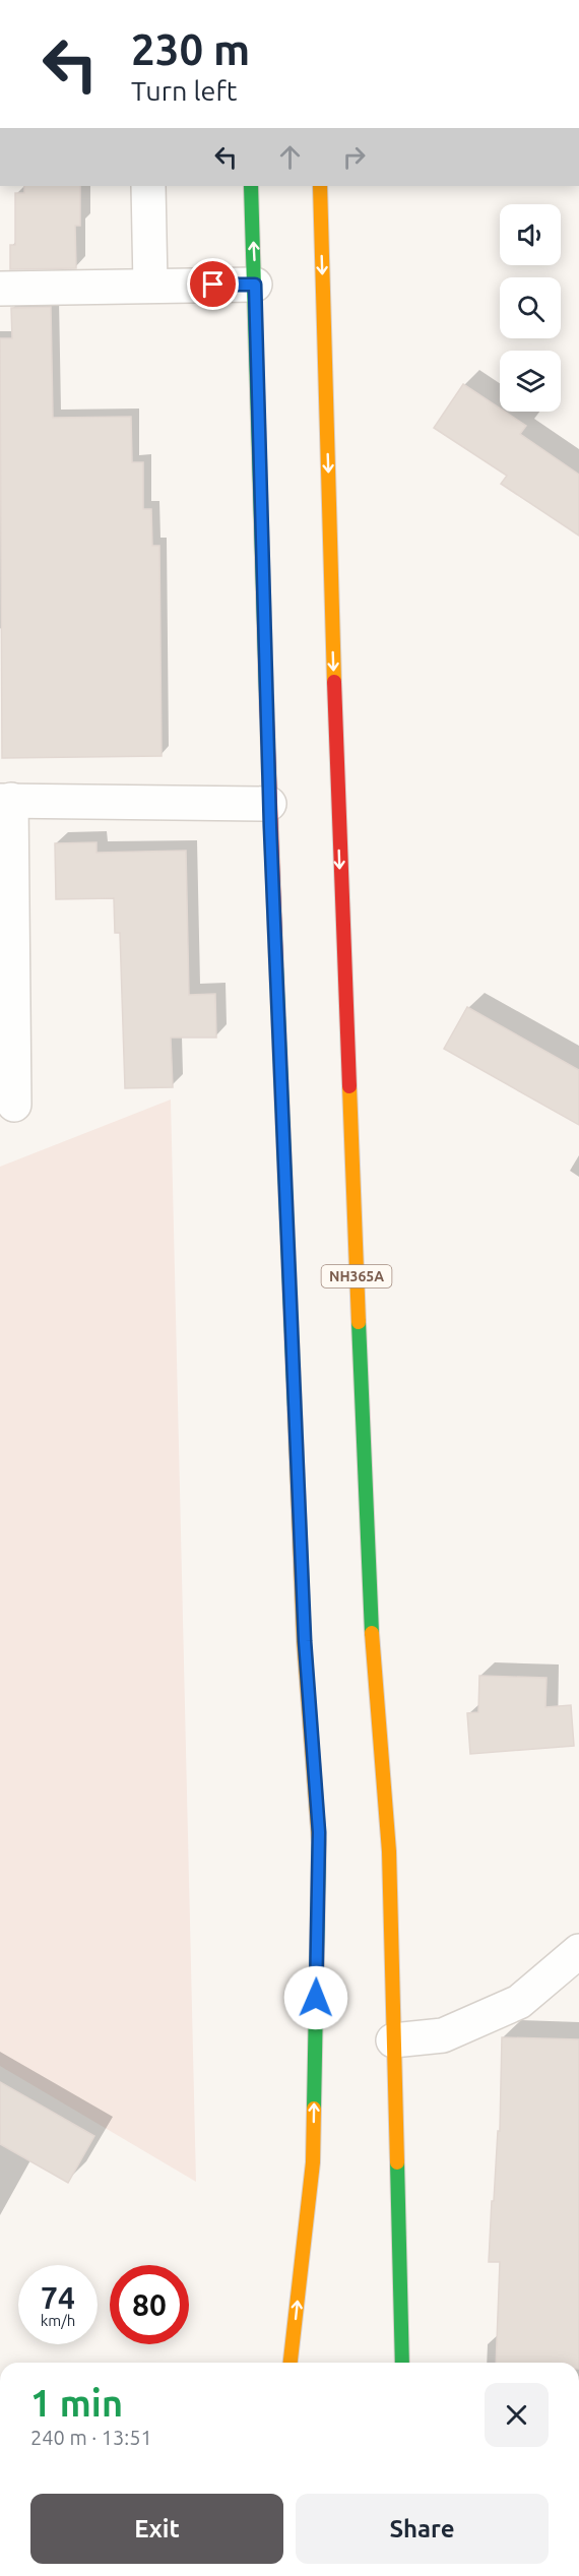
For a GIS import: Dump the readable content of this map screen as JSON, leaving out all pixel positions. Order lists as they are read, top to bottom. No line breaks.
{"streets":{"highway":["NH365A"]},"page":{"turn":["230 m","Turn left"],"speed":"74 km/h","limit":"80","heading":["1 min","240 m · 13:51"],"buttons":["Exit","Share"]}}
